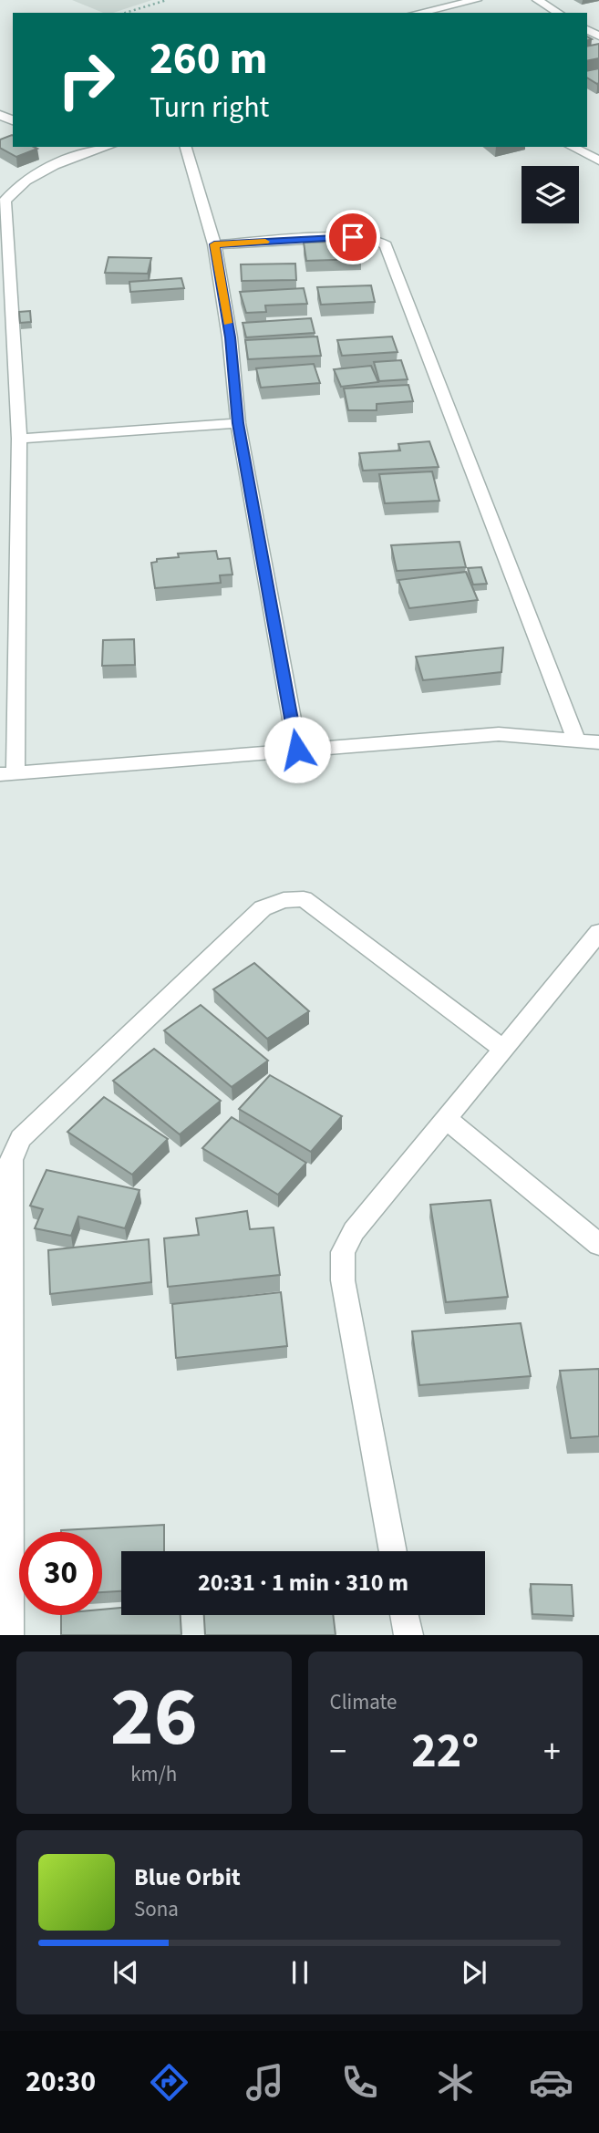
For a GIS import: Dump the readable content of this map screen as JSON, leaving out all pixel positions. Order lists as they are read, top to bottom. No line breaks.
{"page":{"turn":["260 m","Turn right"],"limit":"30","trip":"20:31 · 1 min · 310 m","tile":[["26","km/h"],"Climate"],"heat":["−","22°","+"],"song":["Blue Orbit","Sona"],"tabs":"20:30"}}
